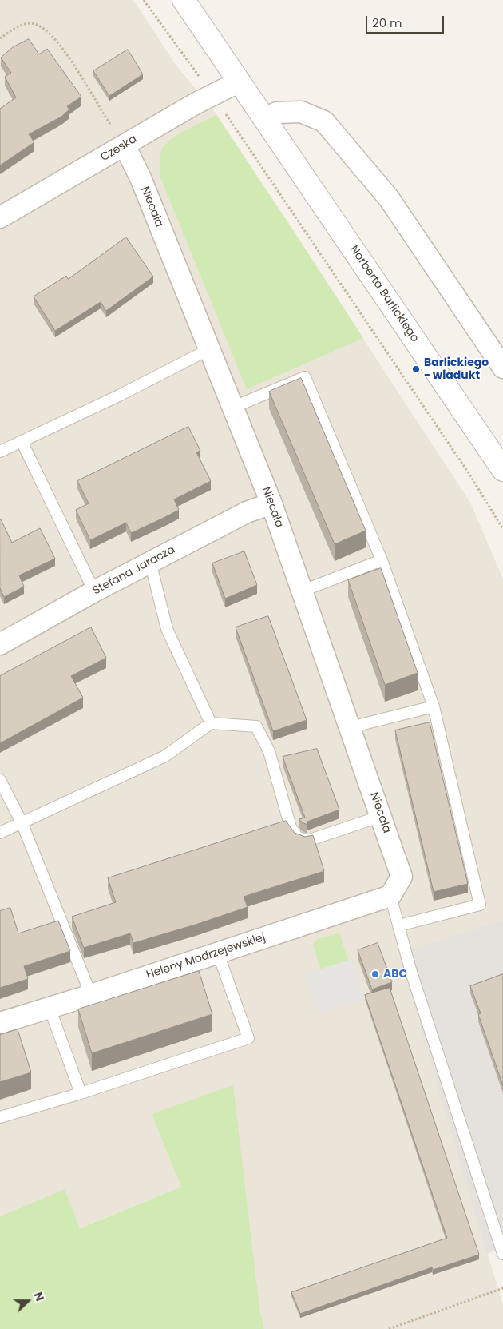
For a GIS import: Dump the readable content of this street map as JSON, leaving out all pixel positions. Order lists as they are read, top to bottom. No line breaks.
{"streets":{"street":["Czeska","Niecała","Norberta Barlickiego","Stefana Jaracza","Heleny Modrzejewskiej"]},"crossings":[["Czeska","Niecała"],["Czeska","Norberta Barlickiego"],["Niecała","Stefana Jaracza"],["Niecała","Heleny Modrzejewskiej"]],"places":["Barlickiego - wiadukt","ABC"],"scale_bar":"20 m","north":"right"}
